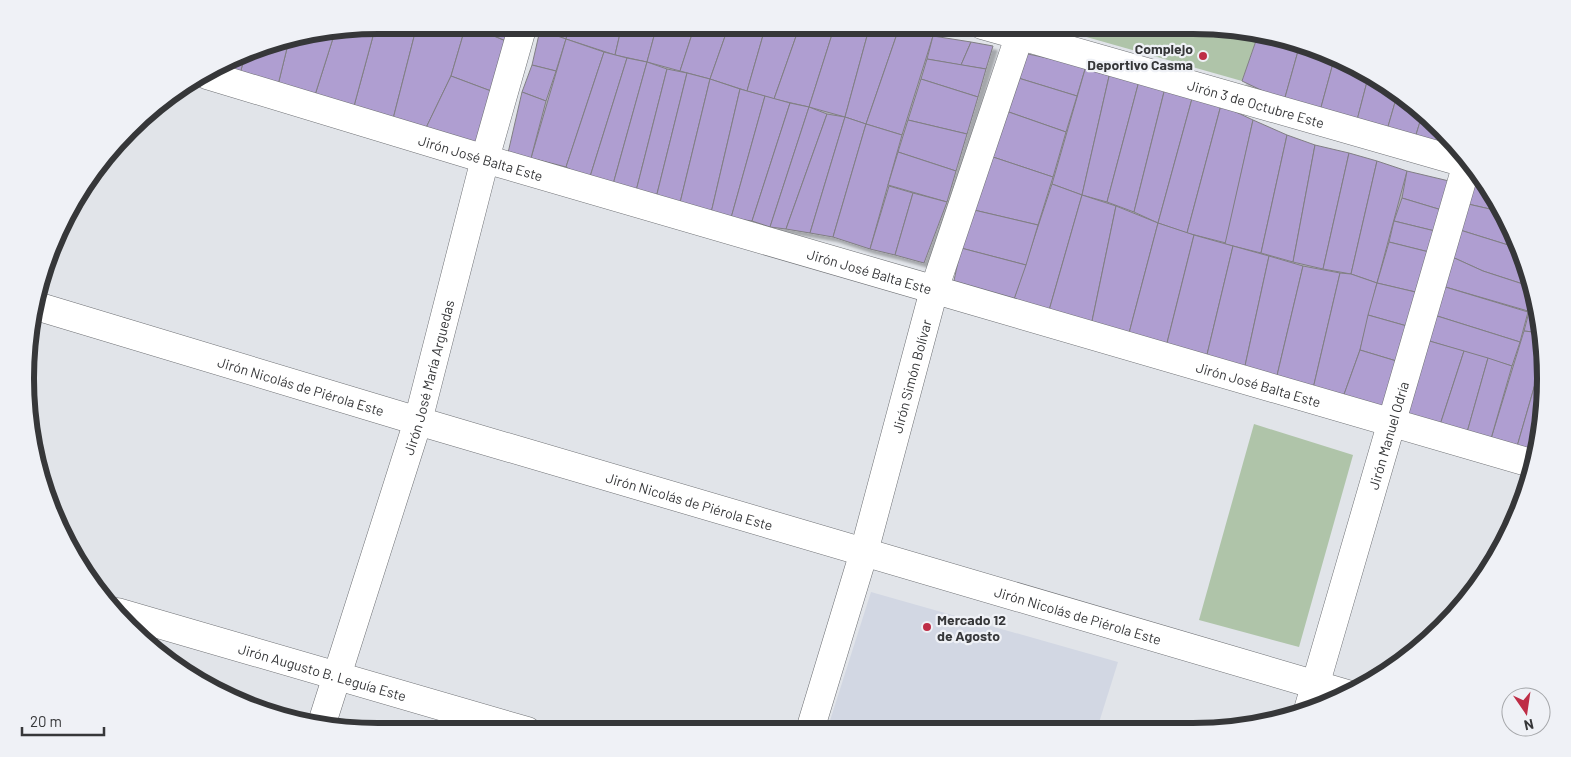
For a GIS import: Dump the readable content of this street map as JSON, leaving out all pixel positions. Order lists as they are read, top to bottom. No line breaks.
{"streets":{"street":["Jirón 3 de Octubre Este","Jirón José Balta Este","Jirón Simón Bolívar","Jirón José María Arguedas","Jirón Nicolás de Piérola Este","Jirón Manuel Odría","Jirón Augusto B. Leguía Este"]},"crossings":[["Jirón José Balta Este","Jirón Simón Bolívar"],["Jirón José Balta Este","Jirón José María Arguedas"],["Jirón José Balta Este","Jirón Manuel Odría"],["Jirón Simón Bolívar","Jirón Nicolás de Piérola Este"],["Jirón José María Arguedas","Jirón Nicolás de Piérola Este"],["Jirón José María Arguedas","Jirón Augusto B. Leguía Este"],["Jirón Nicolás de Piérola Este","Jirón Manuel Odría"]],"places":["Complejo Deportivo Casma","Mercado 12 de Agosto"],"scale_bar":"20 m","north":"bottom"}
